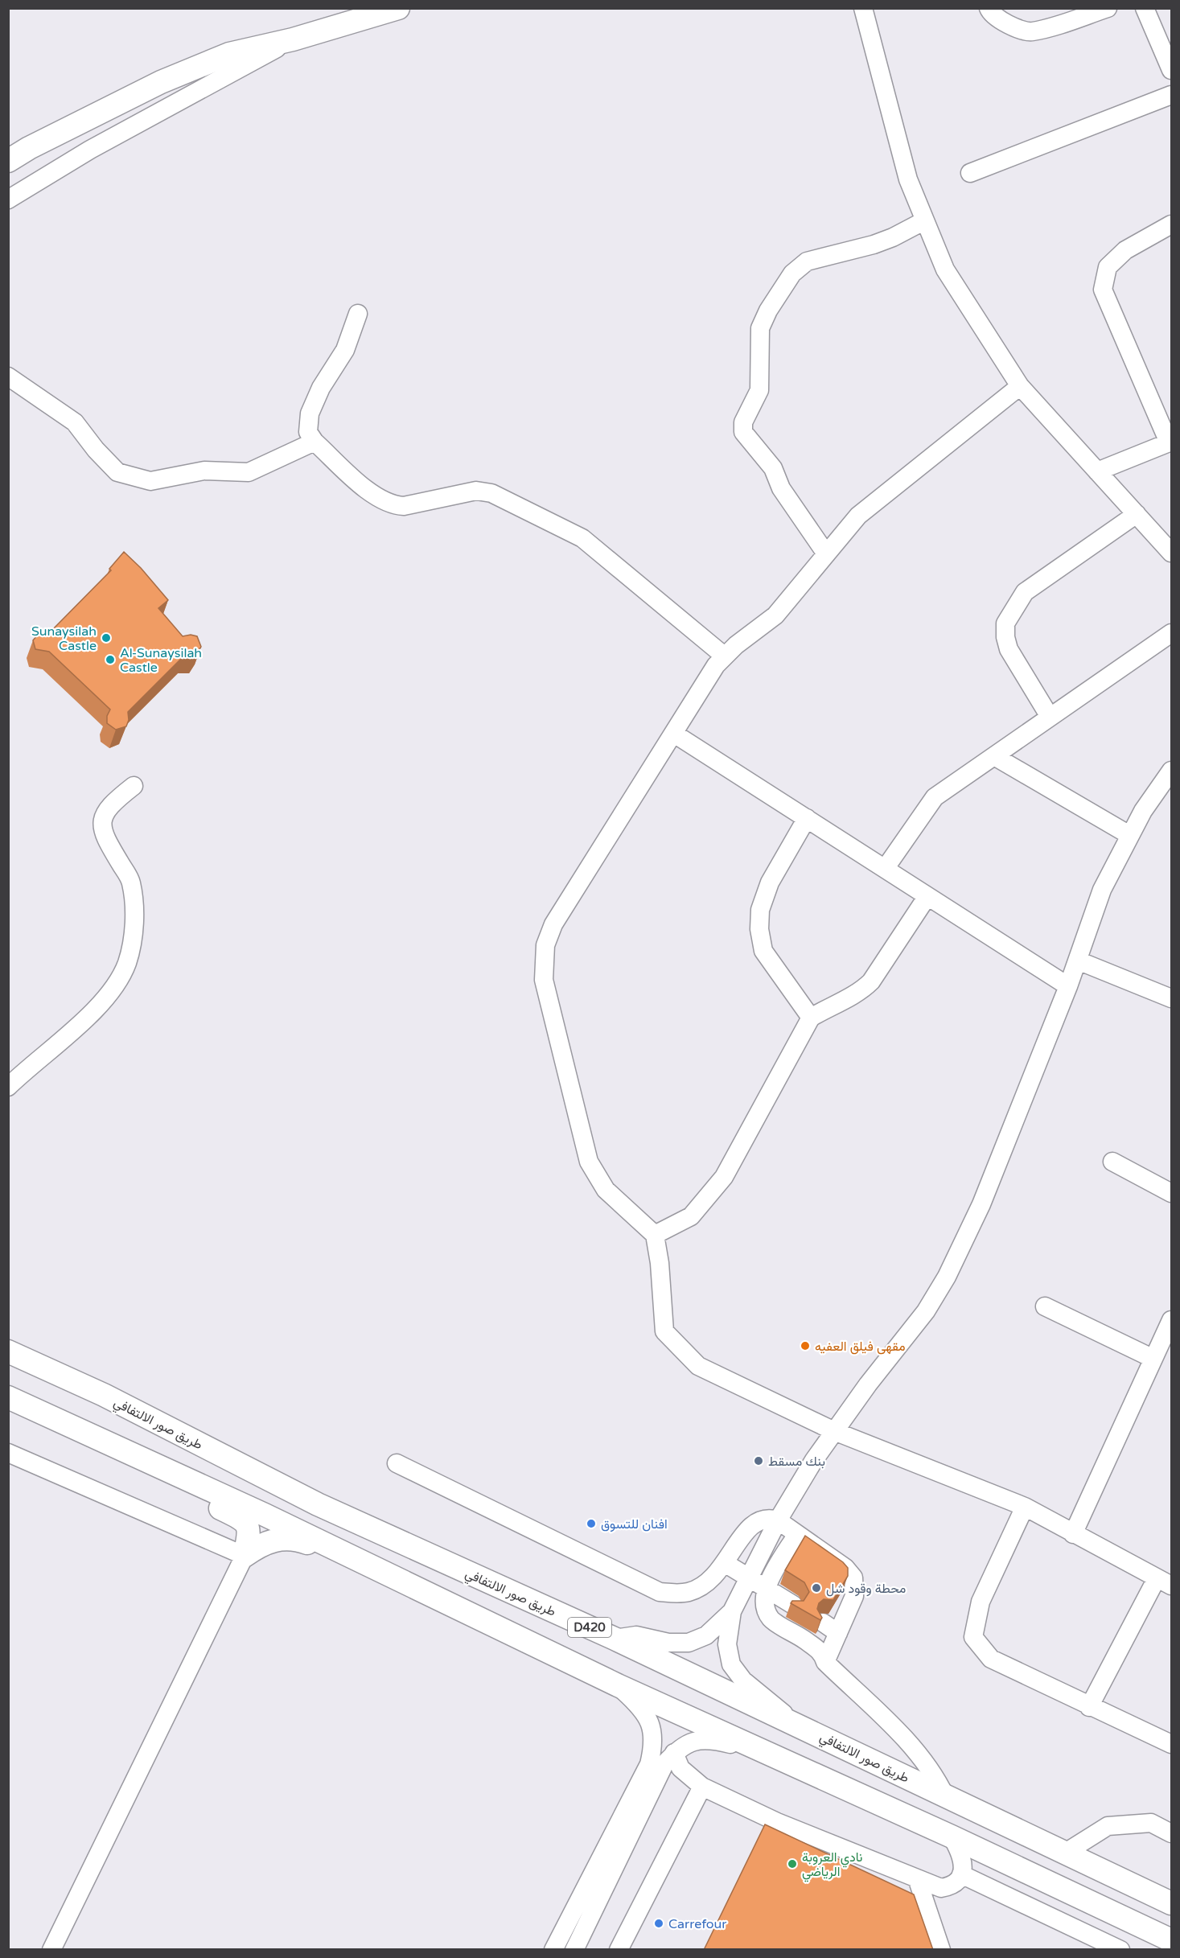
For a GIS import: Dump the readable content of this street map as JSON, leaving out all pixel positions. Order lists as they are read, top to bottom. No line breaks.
{"streets":{"main road":["طريق صور الالتفافي","D420"]},"places":["Sunaysilah Castle","Al-Sunaysilah Castle","مقهى فيلق العفيه","بنك مسقط","افنان للتسوق","محطة وقود شل","نادي العروبة الرياضي","Carrefour"]}
